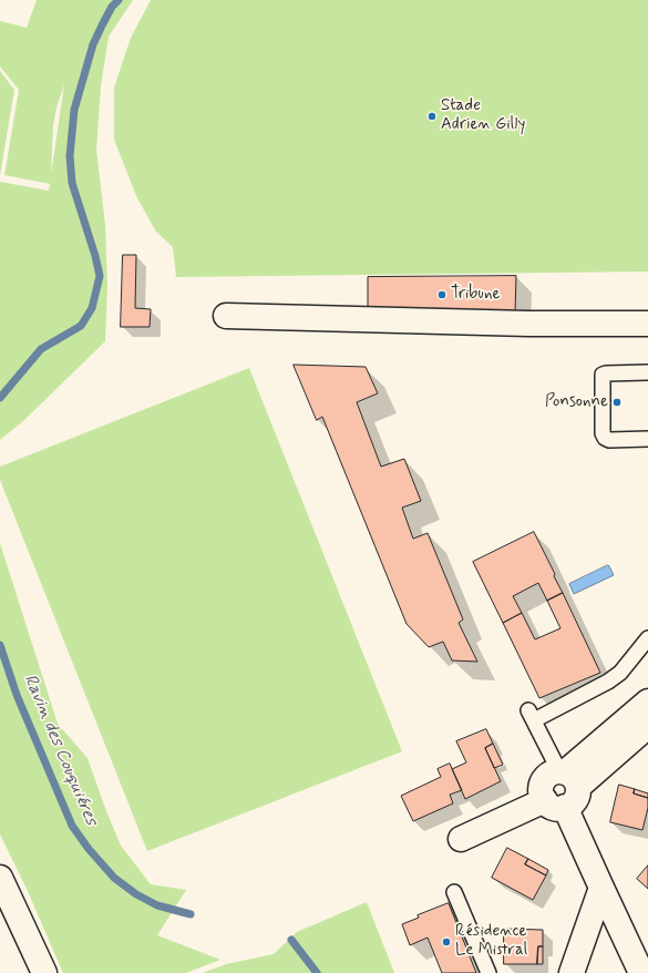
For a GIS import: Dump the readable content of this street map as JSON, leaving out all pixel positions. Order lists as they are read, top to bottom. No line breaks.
{"water":["Ravin des Couquiéres"],"places":["Stade Adrien Gilly","Tribune","Ponsonne","Résidence Le Mistral"]}
